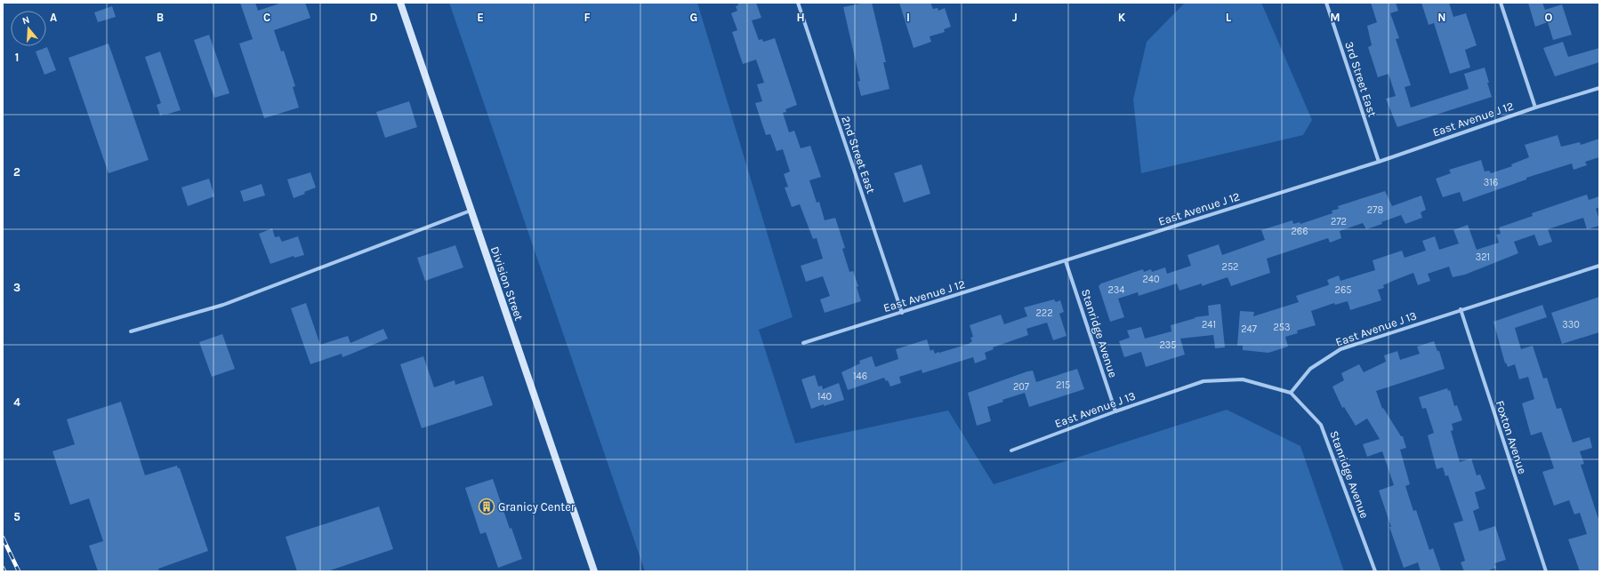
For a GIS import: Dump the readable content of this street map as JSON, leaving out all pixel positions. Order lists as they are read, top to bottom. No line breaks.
{"streets":{"main road":["Division Street"],"street":["3rd Street East","East Avenue J 12","2nd Street East","East Avenue J 13","Stanridge Avenue","Foxton Avenue"]},"crossings":[["3rd Street East","East Avenue J 12"],["East Avenue J 12","2nd Street East"],["East Avenue J 12","Stanridge Avenue"],["East Avenue J 13","Stanridge Avenue"],["East Avenue J 13","Foxton Avenue"]],"places":{"building":["Granicy Center"]},"house_numbers":["316","278","272","266","321","252","240","234","265","222","241","330","253","247","235","146","215","207","140"],"north":"top","grid":{"columns":["A","B","C","D","E","F","G","H","I","J","K","L","M","N","O"],"rows":["1","2","3","4","5"]}}
